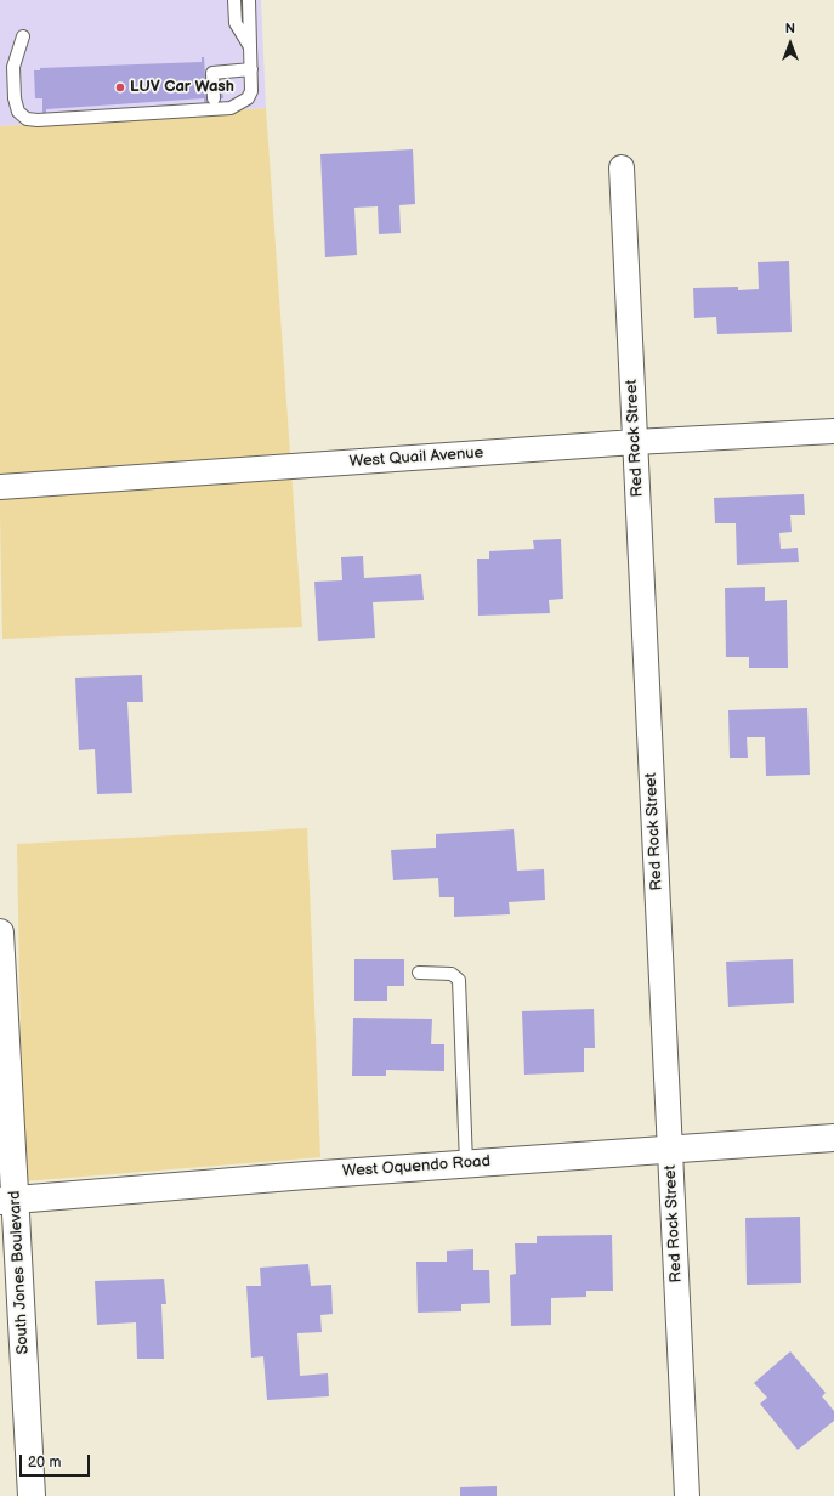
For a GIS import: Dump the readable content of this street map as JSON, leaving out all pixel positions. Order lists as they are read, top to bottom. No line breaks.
{"streets":{"street":["Red Rock Street","West Quail Avenue","West Oquendo Road","South Jones Boulevard"]},"crossings":[["Red Rock Street","West Quail Avenue"],["Red Rock Street","West Oquendo Road"],["West Oquendo Road","South Jones Boulevard"]],"places":["LUV Car Wash"],"scale_bar":"20 m","north":"top"}
